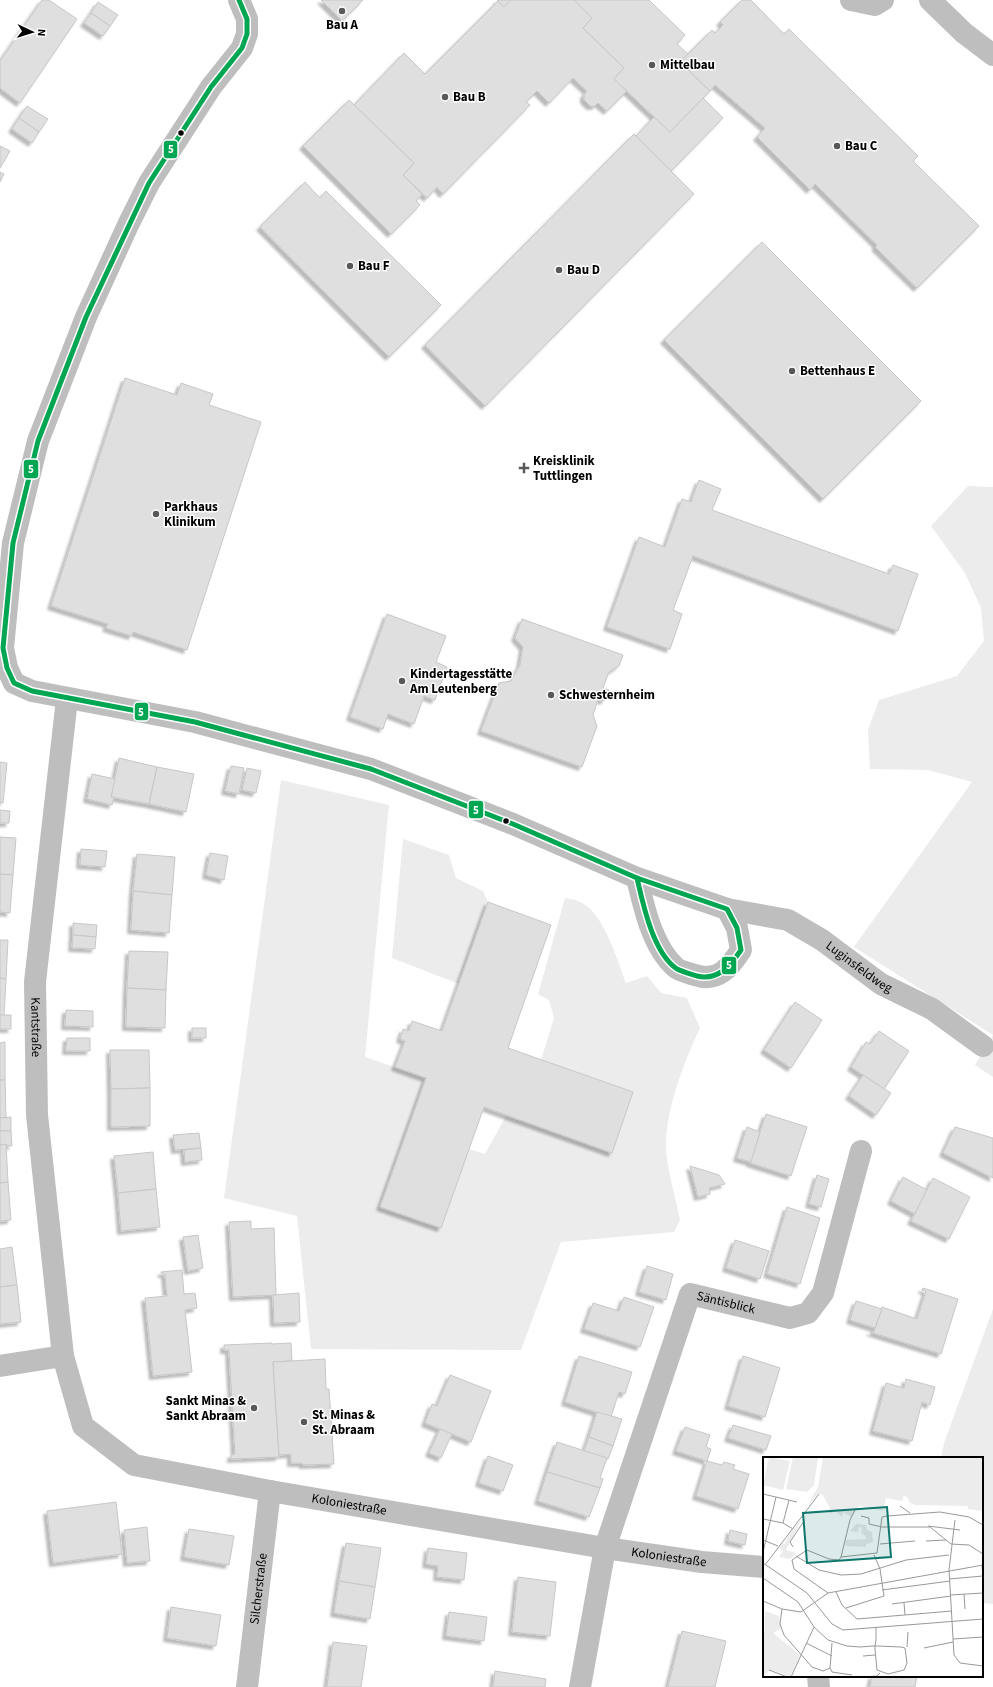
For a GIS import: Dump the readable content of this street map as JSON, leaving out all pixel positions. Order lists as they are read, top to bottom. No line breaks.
{"streets":{"street":["Luginsfeldweg","Kantstraße","Säntisblick","Koloniestraße","Silcherstraße"]},"crossings":[["Luginsfeldweg","Kantstraße"],["Kantstraße","Koloniestraße"],["Säntisblick","Koloniestraße"],["Koloniestraße","Silcherstraße"]],"places":{"other":["Bau A","Mittelbau","Bau B","Bau C","Bau F","Bau D","Bettenhaus E","Parkhaus Klinikum","Kindertagesstätte Am Leutenberg","Schwesternheim","Sankt Minas & Sankt Abraam","St. Minas & St. Abraam"],"health":["Kreisklinik Tuttlingen"]},"lines":["transit line 5"],"north":"right"}
